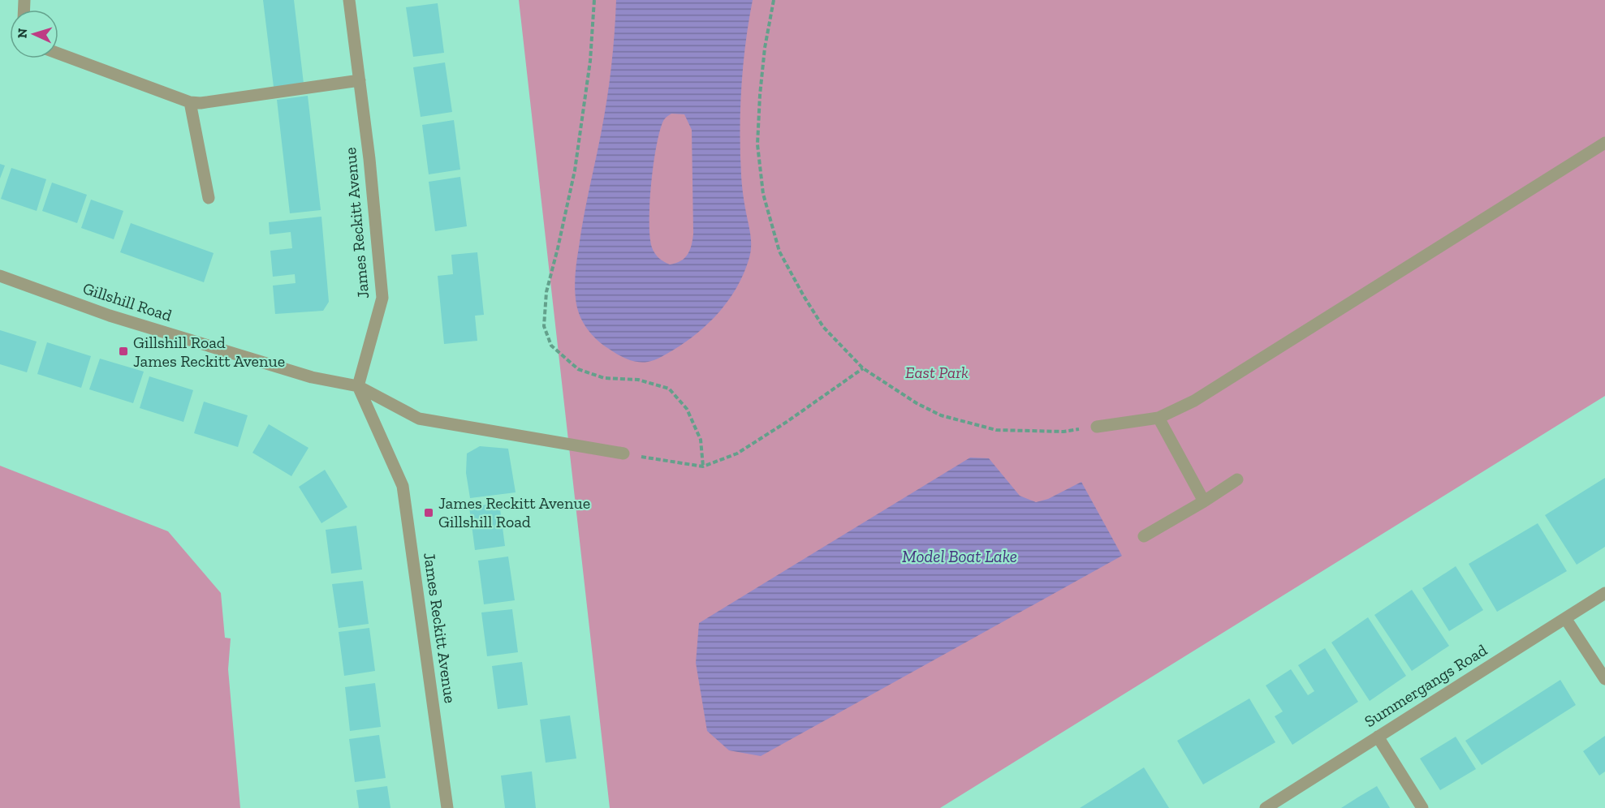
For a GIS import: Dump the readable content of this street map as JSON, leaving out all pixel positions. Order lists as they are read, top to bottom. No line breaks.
{"streets":{"street":["James Reckitt Avenue","Gillshill Road","Summergangs Road"]},"crossings":[["James Reckitt Avenue","Gillshill Road"]],"water":["Model Boat Lake"],"parks":["East Park"],"places":{"transit":["Gillshill Road James Reckitt Avenue","James Reckitt Avenue Gillshill Road"]},"north":"left"}
